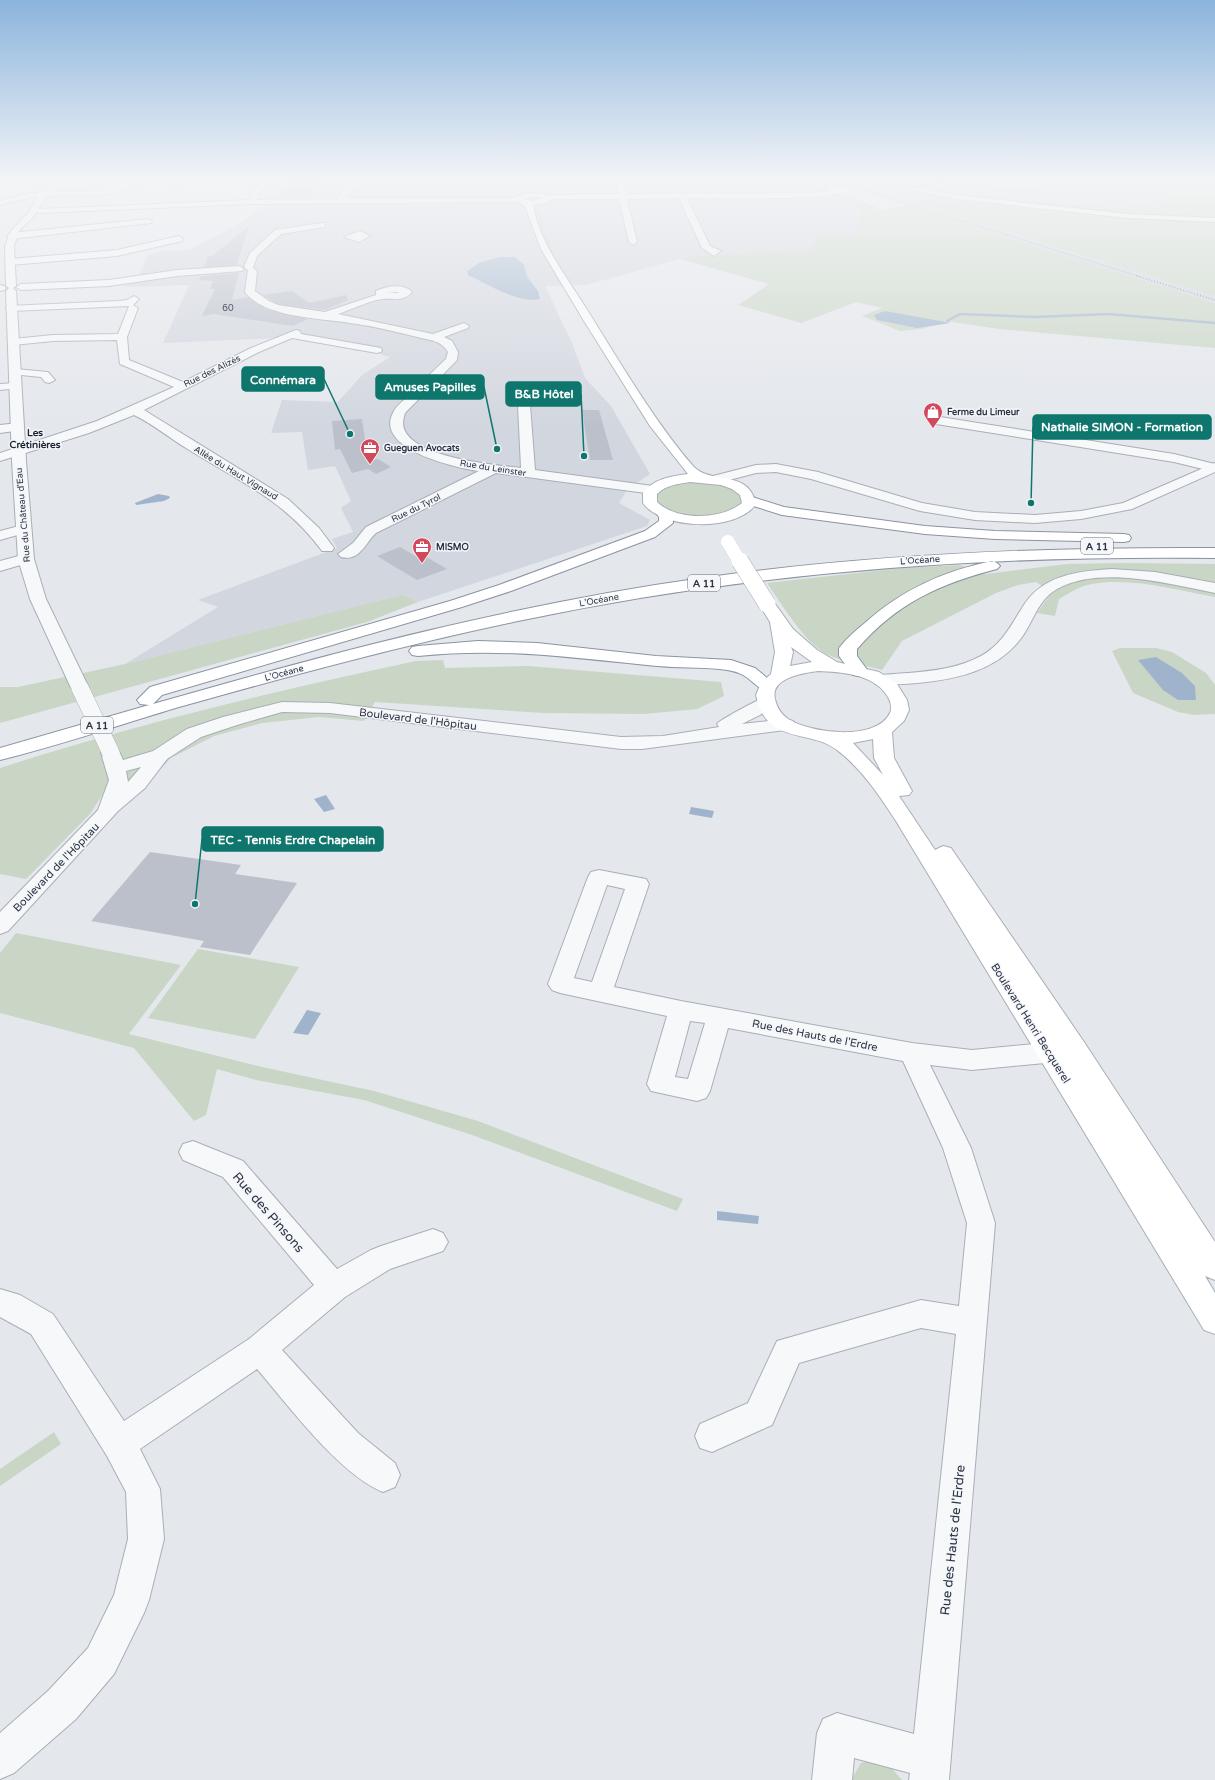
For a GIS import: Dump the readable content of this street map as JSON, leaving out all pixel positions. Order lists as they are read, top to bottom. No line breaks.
{"streets":{"main road":["A 11","L’Océane","Boulevard Henri Becquerel"],"street":["Rue des Alizés","Rue du Leinster","Allée du Haut Vignaud","Rue du Tyrol","Rue du Château d'Eau","Boulevard de l'Hôpitau","Rue des Hauts de l'Erdre","Rue des Pinsons"]},"crossings":[["Rue des Alizés","Allée du Haut Vignaud"],["Rue des Alizés","Rue du Château d'Eau"],["Rue du Leinster","Rue du Tyrol"],["Rue du Château d'Eau","Boulevard de l'Hôpitau"],["Boulevard Henri Becquerel","Rue des Hauts de l'Erdre"]],"districts":["Les Crétinières"],"places":{"shop":["Ferme du Limeur"],"other":["Connémara","Amuses Papilles","B&B Hôtel","Nathalie SIMON - Formation","TEC - Tennis Erdre Chapelain"],"office":["Gueguen Avocats","MISMO"]},"house_numbers":["60"]}
